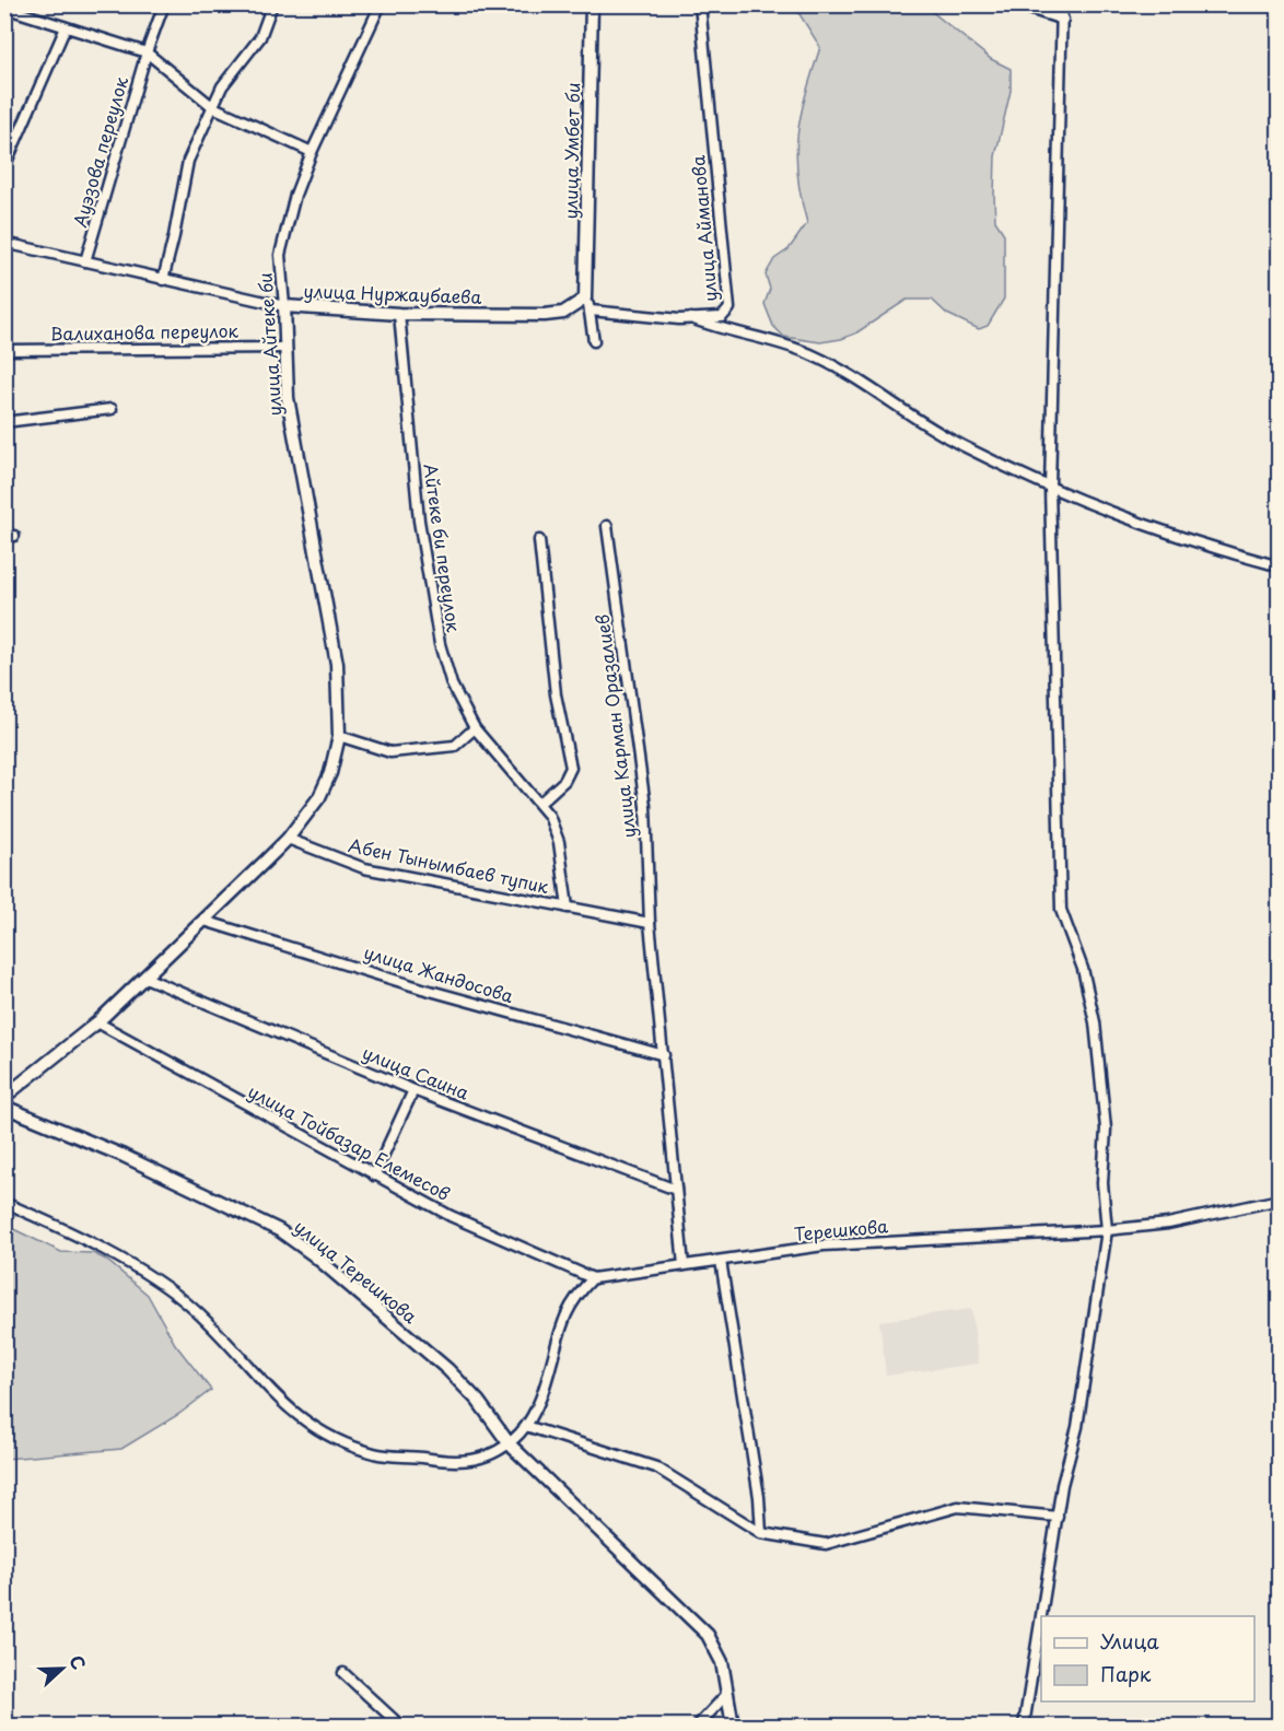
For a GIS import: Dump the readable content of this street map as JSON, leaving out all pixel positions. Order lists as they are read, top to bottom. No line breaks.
{"streets":{"street":["улица Умбет би","Ауэзова переулок","улица Айманова","улица Нуржаубаева","Валиханова переулок","улица Айтеке би","Айтеке би переулок","улица Карман Оразалиев","Абен Тынымбаев тупик","улица Жандосова","улица Саина","улица Тойбазар Елемесов","Терешкова","улица Терешкова"]},"crossings":[["улица Умбет би","улица Айманова"],["улица Умбет би","улица Нуржаубаева"],["Ауэзова переулок","улица Нуржаубаева"],["улица Айманова","улица Нуржаубаева"],["улица Нуржаубаева","улица Айтеке би"],["улица Нуржаубаева","Айтеке би переулок"],["Валиханова переулок","улица Айтеке би"],["улица Айтеке би","Абен Тынымбаев тупик"],["улица Айтеке би","улица Жандосова"],["улица Айтеке би","улица Саина"],["улица Айтеке би","улица Тойбазар Елемесов"],["Айтеке би переулок","Абен Тынымбаев тупик"],["улица Карман Оразалиев","Абен Тынымбаев тупик"],["улица Карман Оразалиев","улица Жандосова"],["улица Карман Оразалиев","улица Саина"],["улица Карман Оразалиев","Терешкова"],["улица Тойбазар Елемесов","Терешкова"]],"legend":["Улица","Парк"],"north":"right"}
